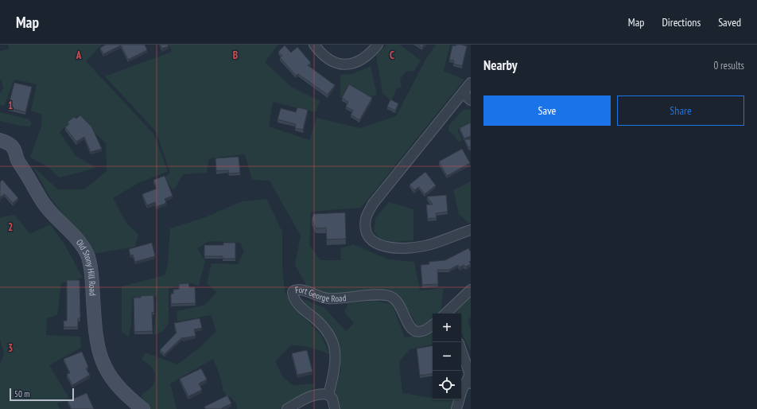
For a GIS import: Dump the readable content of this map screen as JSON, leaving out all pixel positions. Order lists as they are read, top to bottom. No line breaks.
{"streets":{"street":["Old Stony Hill Road","Fort George Road"]},"scale_bar":"50 m","page":{"header":"Map","nav":["Map","Directions","Saved"],"heading":["Nearby","0 results"],"buttons":["Save","Share"],"map_buttons":["+","−"],"scale":"50 m"},"grid":{"columns":["A","B","C"],"rows":["1","2","3"]}}
